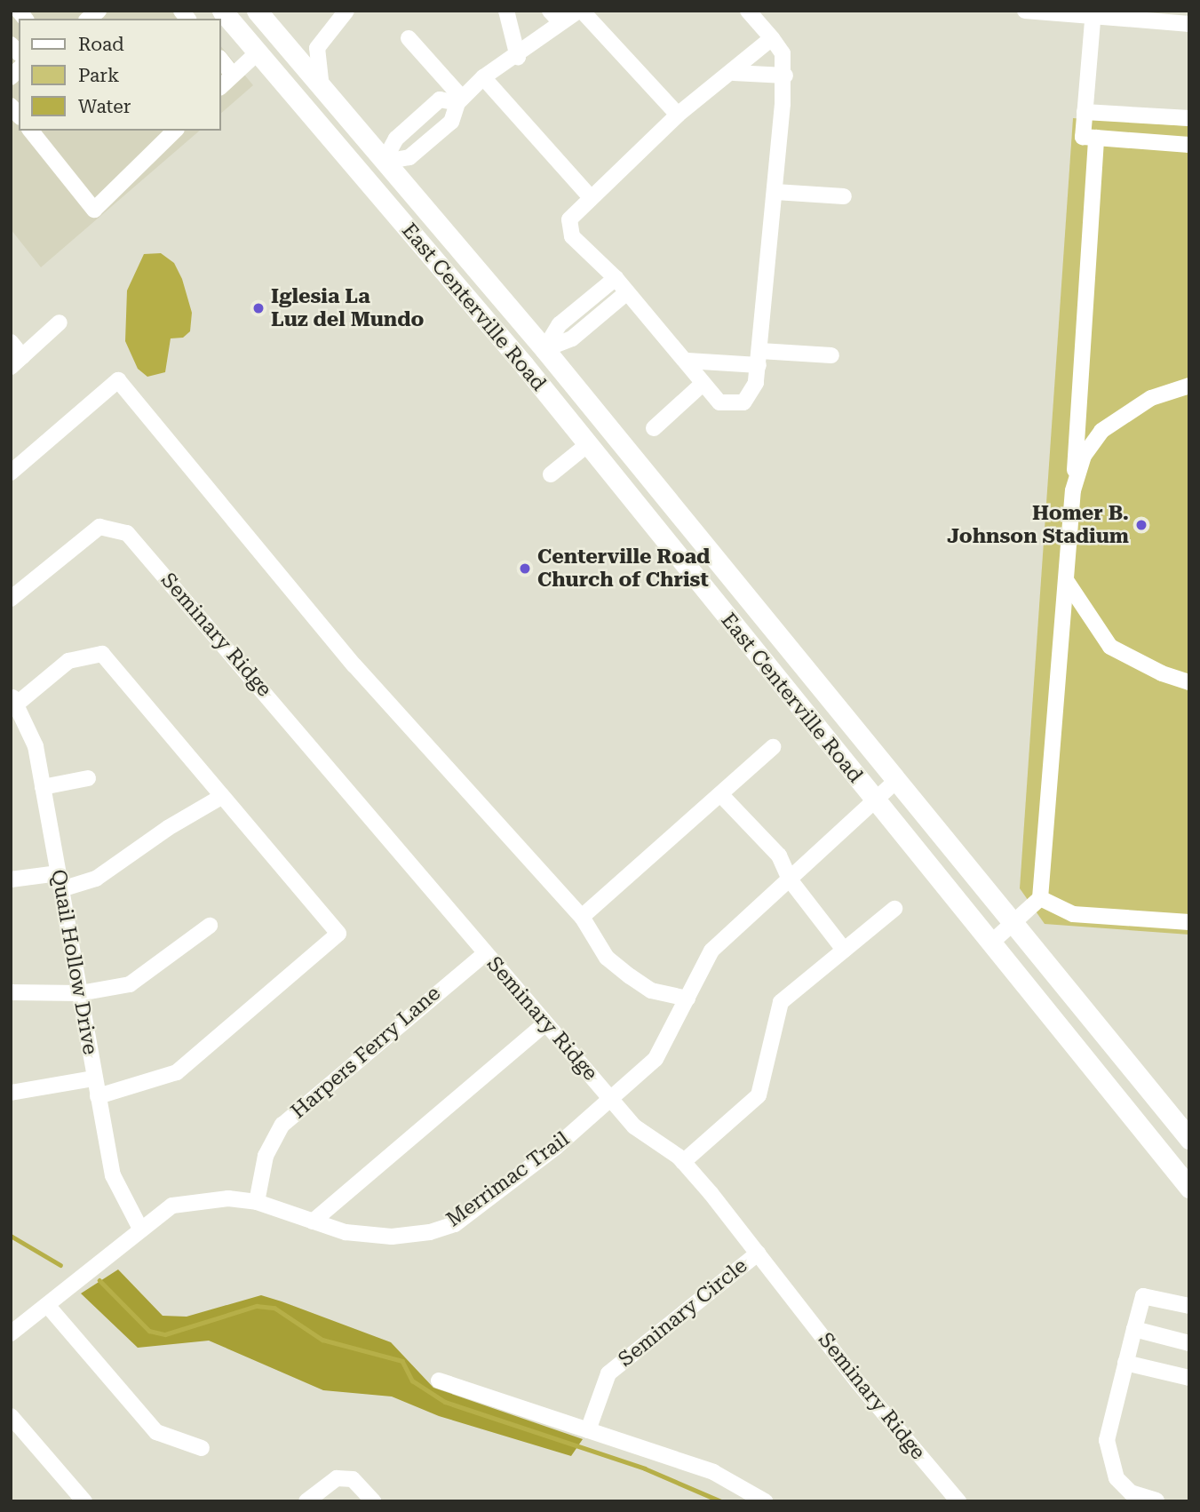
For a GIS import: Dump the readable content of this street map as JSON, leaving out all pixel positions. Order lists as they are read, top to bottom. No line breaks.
{"streets":{"main road":["East Centerville Road"],"street":["Seminary Ridge","Quail Hollow Drive","Harpers Ferry Lane","Merrimac Trail","Seminary Circle"]},"crossings":[["East Centerville Road","Merrimac Trail"],["Seminary Ridge","Harpers Ferry Lane"],["Seminary Ridge","Merrimac Trail"],["Seminary Ridge","Seminary Circle"],["Quail Hollow Drive","Merrimac Trail"],["Harpers Ferry Lane","Merrimac Trail"]],"places":["Iglesia La Luz del Mundo","Homer B. Johnson Stadium","Centerville Road Church of Christ"],"legend":["Road","Park","Water"]}
